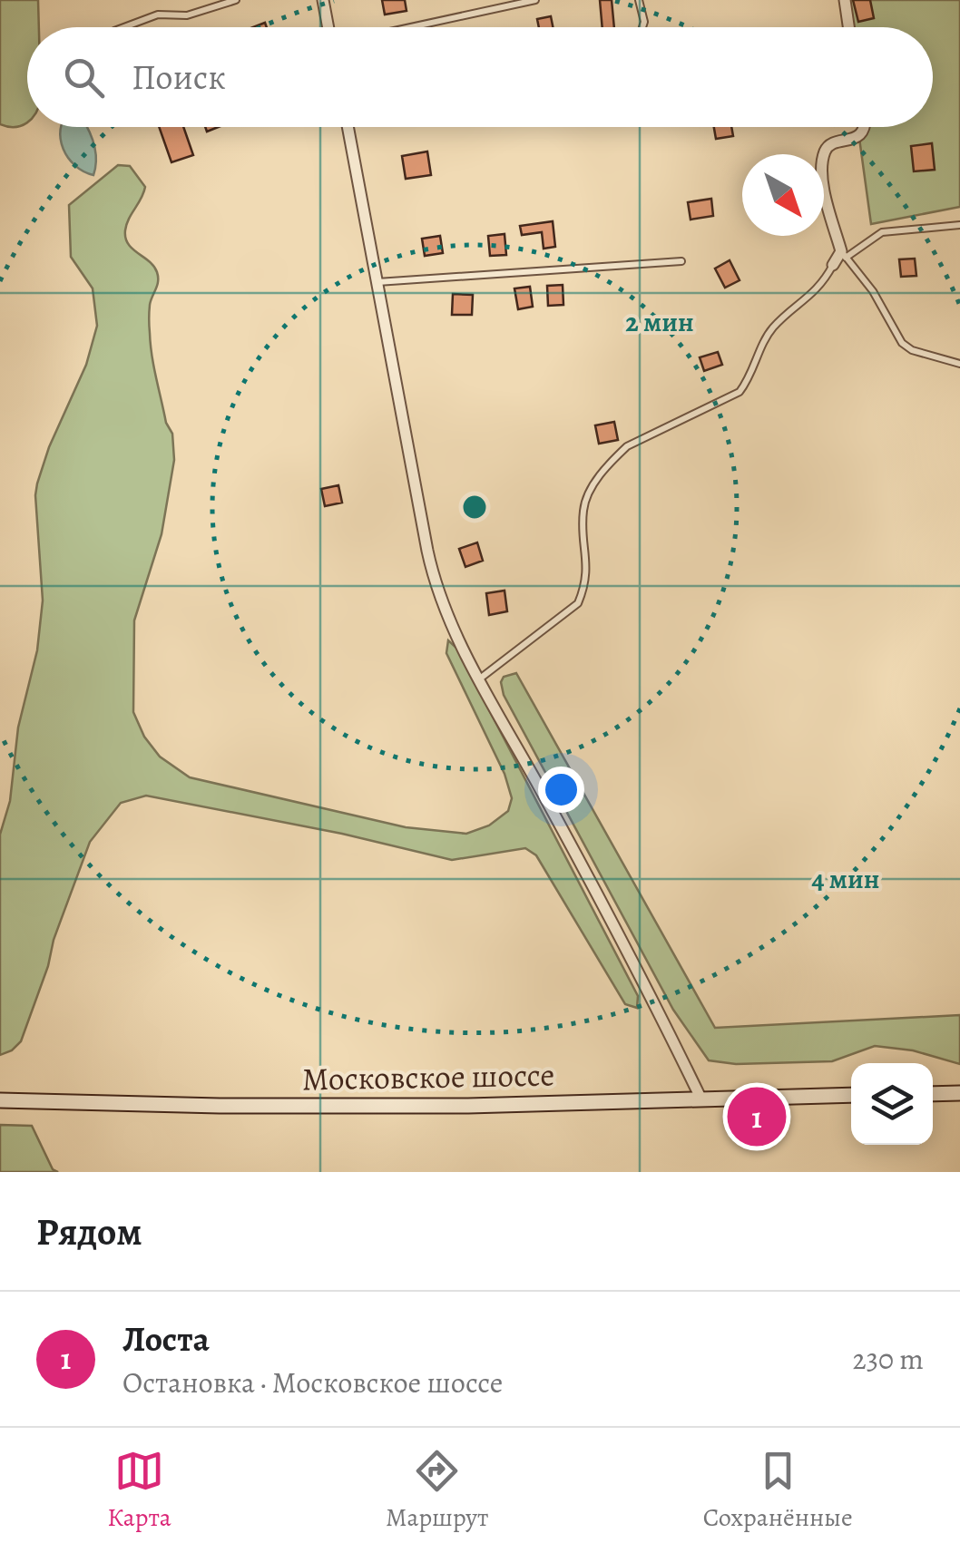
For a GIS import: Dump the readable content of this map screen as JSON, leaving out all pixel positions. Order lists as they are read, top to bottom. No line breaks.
{"streets":{"main road":["Московское шоссе"]},"north":"bottom right","page":{"search":"Поиск","pins":"1","heading":"Рядом","list":[{"mark":"1","name":"Лоста","note":"Остановка · Московское шоссе","value":"230 m"}],"nav":["Карта","Маршрут","Сохранённые"]},"rings":["2 мин","4 мин"]}
